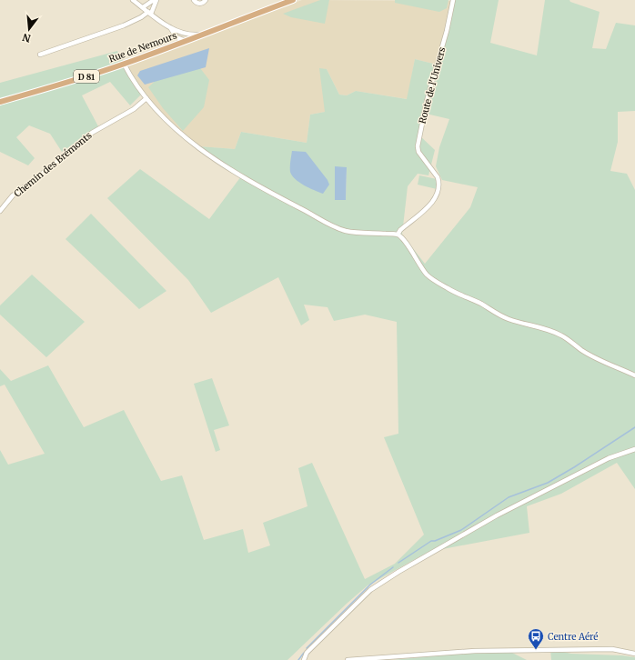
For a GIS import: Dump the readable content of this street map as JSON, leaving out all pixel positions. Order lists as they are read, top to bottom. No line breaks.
{"streets":{"main road":["Rue de Nemours","D 81"],"street":["Route de l'Univers","Chemin des Brémonts"]},"crossings":[["Rue de Nemours","D 81"]],"places":{"bus stop":["Centre Aéré"]},"north":"bottom"}
